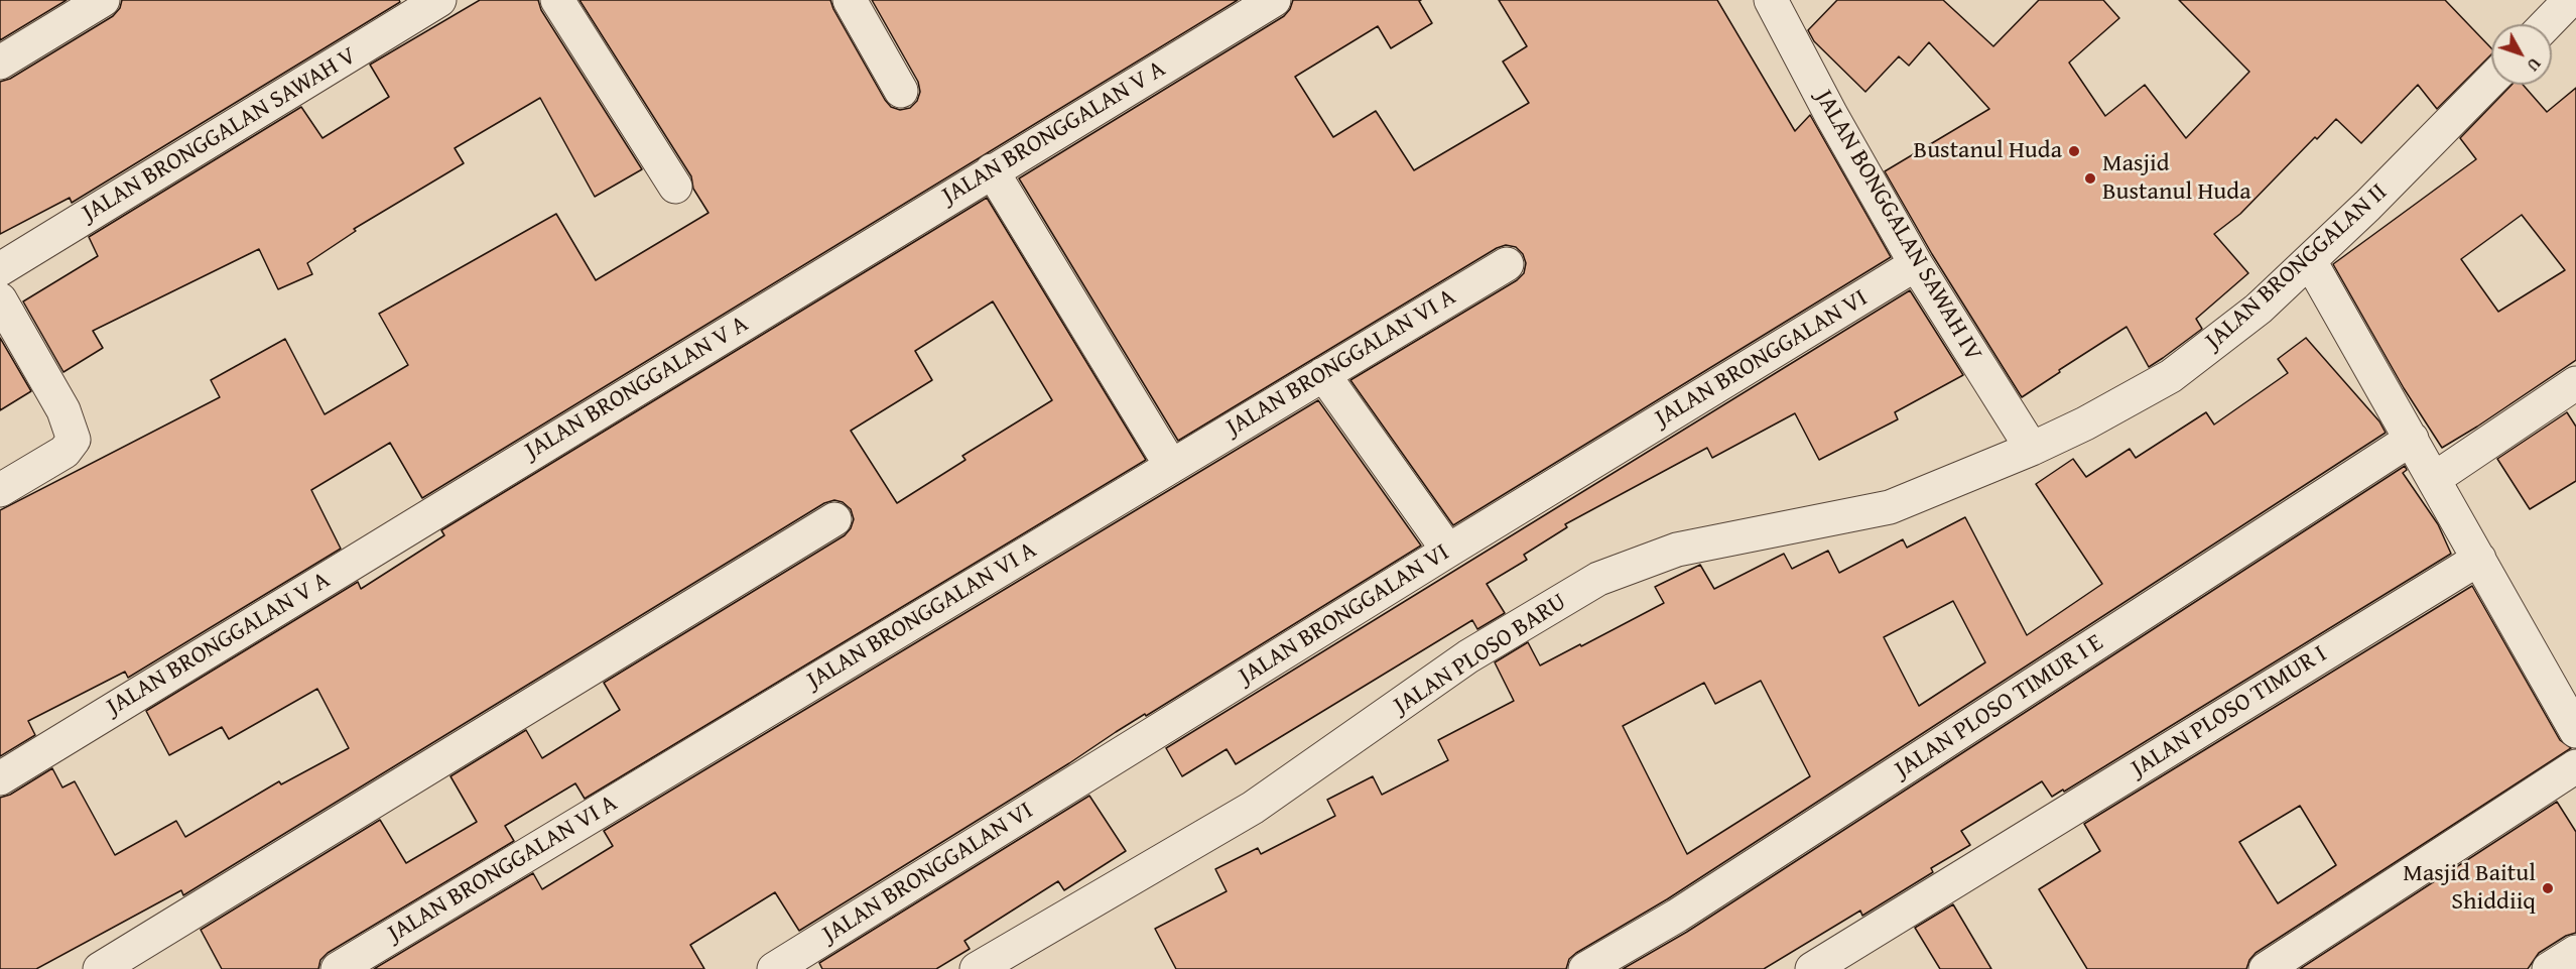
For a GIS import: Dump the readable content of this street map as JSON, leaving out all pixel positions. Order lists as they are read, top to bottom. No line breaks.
{"streets":{"street":["JALAN BRONGGALAN V A","JALAN BRONGGALAN SAWAH V","JALAN BONGGALAN SAWAH IV","JALAN BRONGGALAN II","JALAN BRONGGALAN VI","JALAN BRONGGALAN VI A","JALAN PLOSO BARU","JALAN PLOSO TIMUR I E","JALAN PLOSO TIMUR I"]},"crossings":[["JALAN BONGGALAN SAWAH IV","JALAN BRONGGALAN II"],["JALAN BONGGALAN SAWAH IV","JALAN BRONGGALAN VI"],["JALAN BONGGALAN SAWAH IV","JALAN PLOSO BARU"],["JALAN BRONGGALAN II","JALAN PLOSO BARU"]],"places":["Bustanul Huda","Masjid Bustanul Huda","Masjid Baitul Shiddiiq"],"north":"bottom right"}
